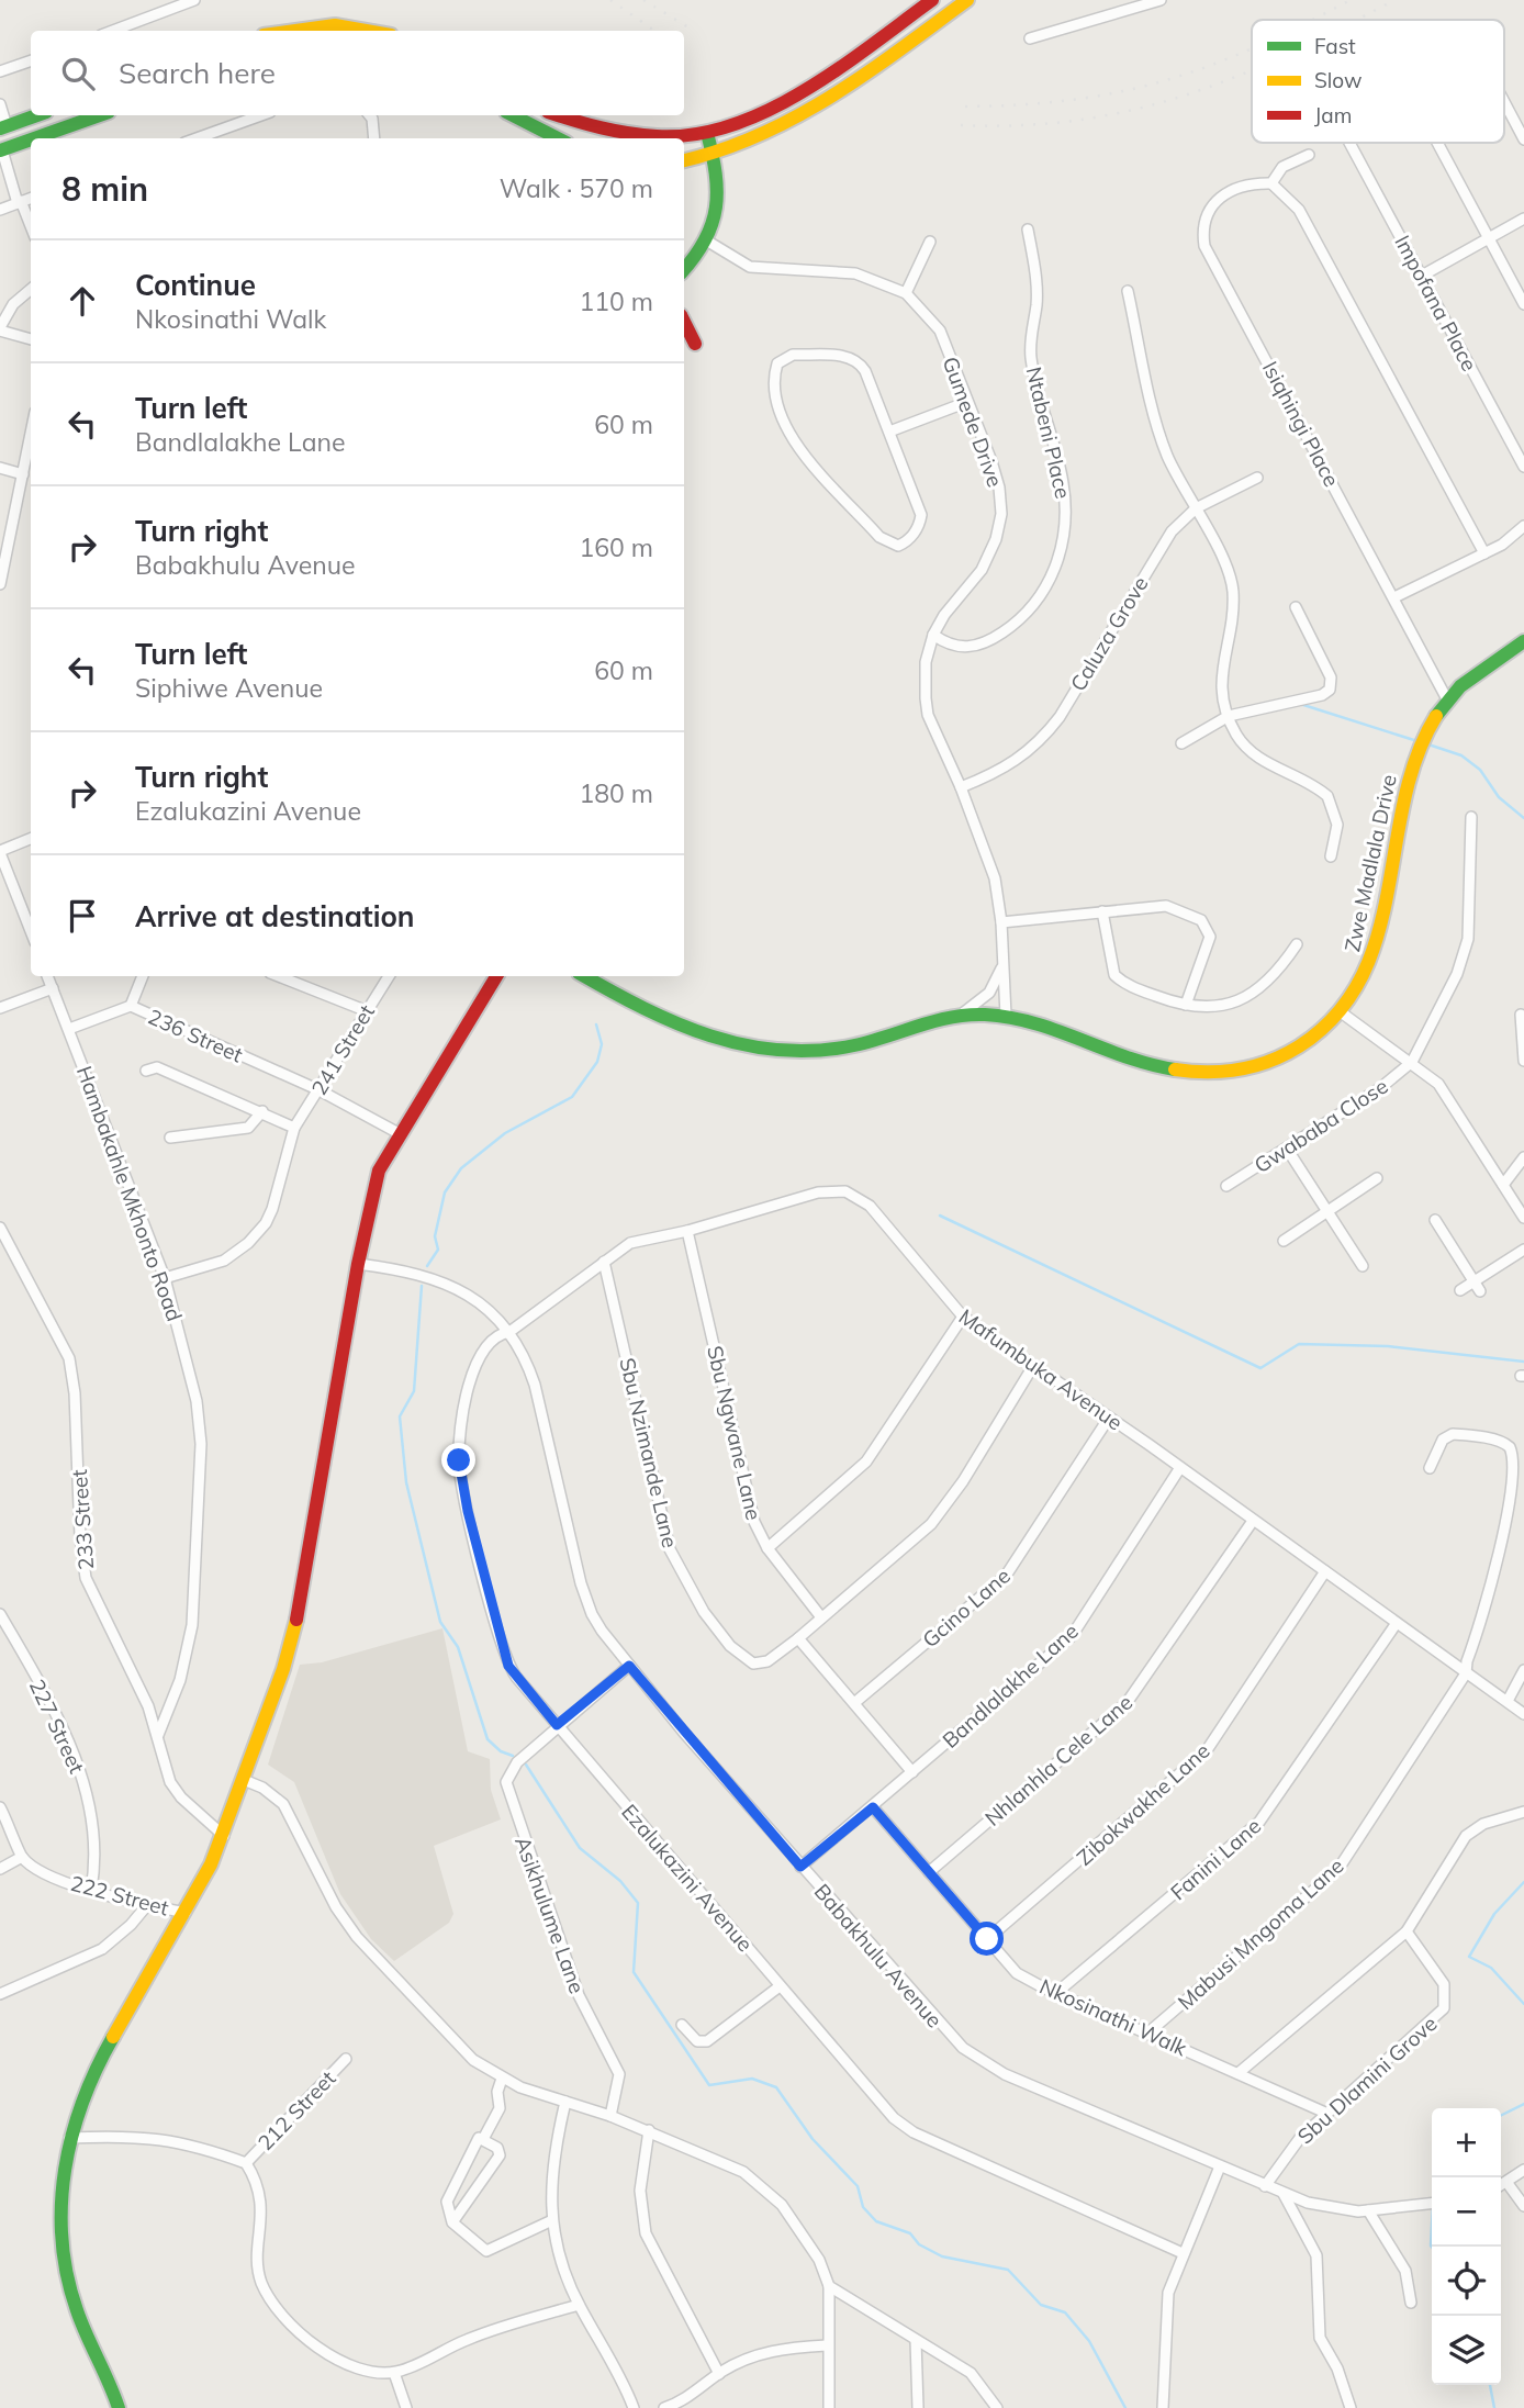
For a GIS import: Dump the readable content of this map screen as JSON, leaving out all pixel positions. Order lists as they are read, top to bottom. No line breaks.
{"streets":{"street":["Impofana Place","Gumede Drive","Isiqhingi Place","Ntabeni Place","Caluza Grove","Zwe Madlala Drive","236 Street","241 Street","Gwababa Close","Hambakahle Mkhonto Road","Mafumbuka Avenue","Sbu Ngwane Lane","Sbu Nzimande Lane","233 Street","Gcino Lane","Bandlalakhe Lane","227 Street","Nhlanhla Cele Lane","Zibokwakhe Lane","Fanini Lane","Ezalukazini Avenue","222 Street","Asikhulume Lane","Mabusi Mngoma Lane","Babakhulu Avenue","Nkosinathi Walk","Sbu Dlamini Grove","212 Street"]},"crossings":[["Gumede Drive","Ntabeni Place"],["Gumede Drive","Caluza Grove"],["Gumede Drive","Zwe Madlala Drive"],["Isiqhingi Place","Zwe Madlala Drive"],["236 Street","241 Street"],["236 Street","Hambakahle Mkhonto Road"],["241 Street","Hambakahle Mkhonto Road"],["Hambakahle Mkhonto Road","233 Street"],["Mafumbuka Avenue","Sbu Ngwane Lane"],["Mafumbuka Avenue","Sbu Nzimande Lane"],["Mafumbuka Avenue","Gcino Lane"],["Mafumbuka Avenue","Bandlalakhe Lane"],["Mafumbuka Avenue","Nhlanhla Cele Lane"],["Mafumbuka Avenue","Zibokwakhe Lane"],["Mafumbuka Avenue","Fanini Lane"],["Mafumbuka Avenue","Ezalukazini Avenue"],["Mafumbuka Avenue","Mabusi Mngoma Lane"],["Mafumbuka Avenue","Babakhulu Avenue"],["Bandlalakhe Lane","Babakhulu Avenue"],["Bandlalakhe Lane","Nkosinathi Walk"],["227 Street","222 Street"],["Nhlanhla Cele Lane","Nkosinathi Walk"],["Zibokwakhe Lane","Nkosinathi Walk"],["Fanini Lane","Nkosinathi Walk"],["Ezalukazini Avenue","Asikhulume Lane"],["Ezalukazini Avenue","Babakhulu Avenue"],["Asikhulume Lane","Babakhulu Avenue"],["Mabusi Mngoma Lane","Nkosinathi Walk"],["Babakhulu Avenue","Sbu Dlamini Grove"],["Nkosinathi Walk","Sbu Dlamini Grove"]],"legend":["Fast","Slow","Jam"],"page":{"search":"Search here","heading":["8 min","Walk · 570 m"],"list":[["Continue","Nkosinathi Walk","110 m"],["Turn left","Bandlalakhe Lane","60 m"],["Turn right","Babakhulu Avenue","160 m"],["Turn left","Siphiwe Avenue","60 m"],["Turn right","Ezalukazini Avenue","180 m"],"Arrive at destination"],"map_buttons":["+","−"]}}
